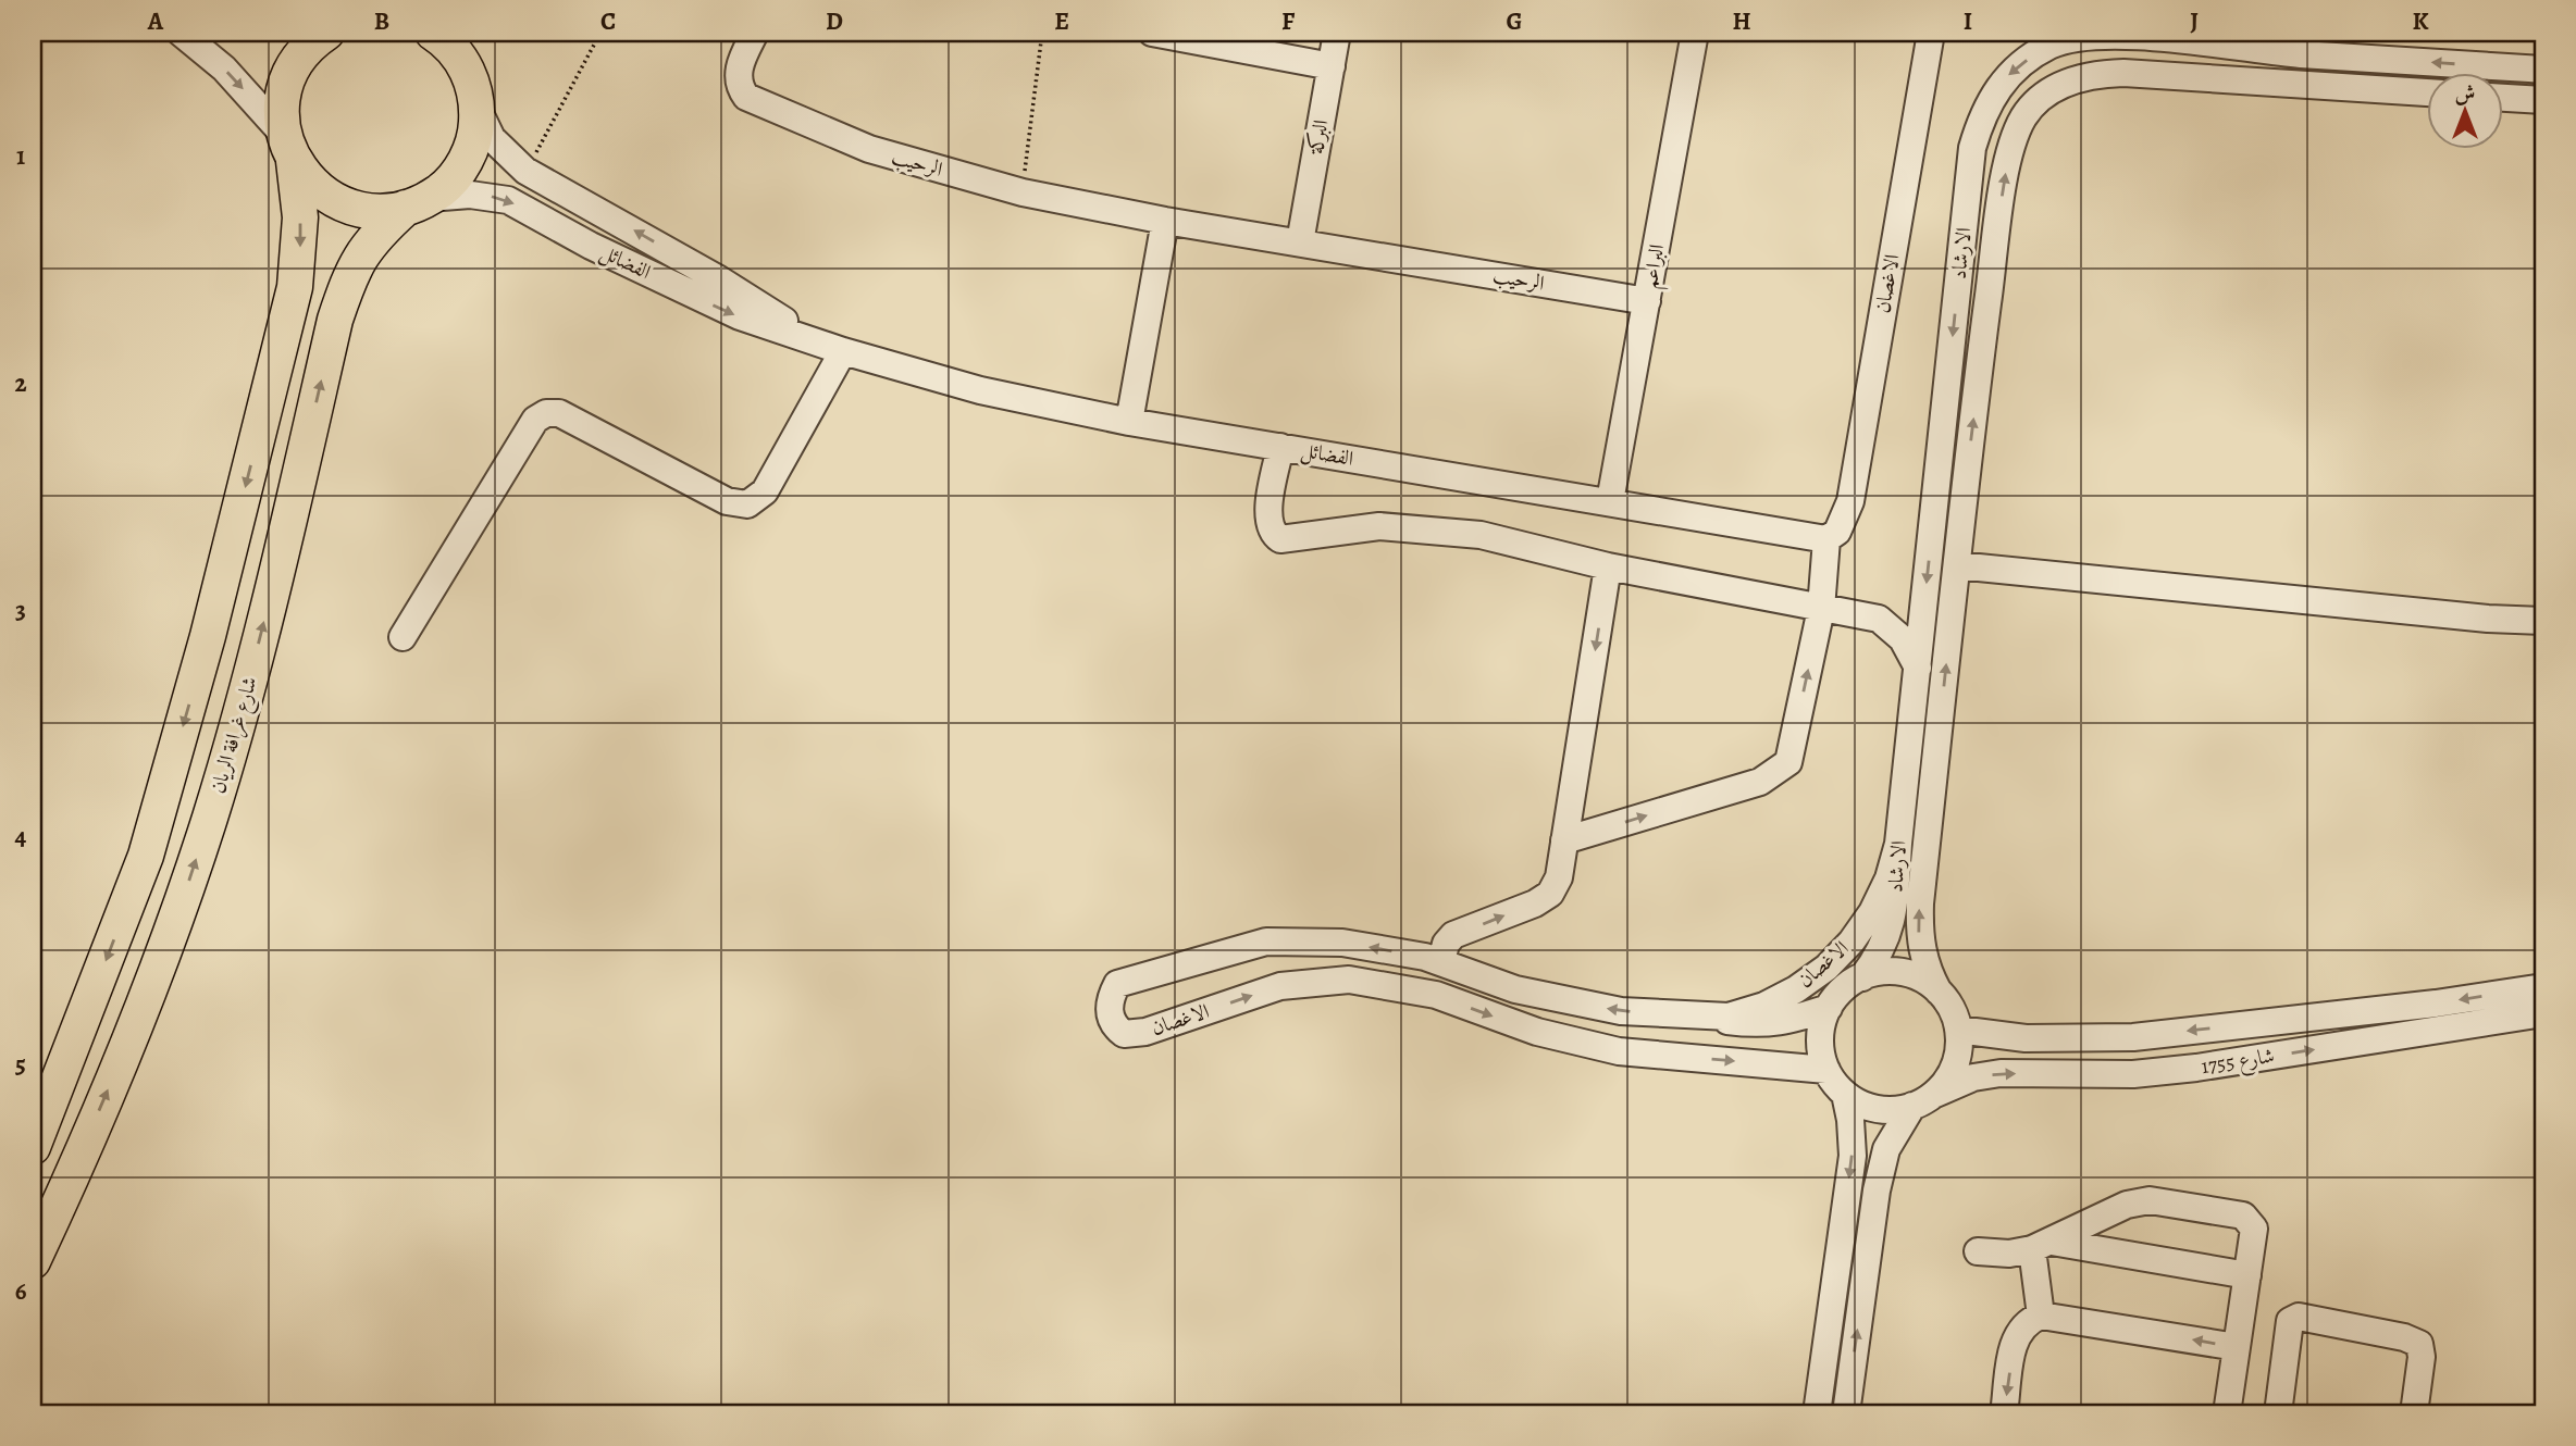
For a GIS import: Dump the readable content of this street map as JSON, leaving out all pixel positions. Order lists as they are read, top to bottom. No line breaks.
{"streets":{"main road":["شارع غرافة الريان"],"street":["البركة","الرحيب","الارشاد","الفضائل","البراعم","الاغصان","شارع 1755"]},"crossings":[["البركة","الرحيب"],["الرحيب","البراعم"],["الارشاد","الاغصان"],["الارشاد","شارع 1755"],["الفضائل","البراعم"],["الفضائل","الاغصان"],["الفضائل","شارع غرافة الريان"],["الاغصان","شارع 1755"]],"north":"top","grid":{"columns":["A","B","C","D","E","F","G","H","I","J","K"],"rows":["1","2","3","4","5","6"]}}
